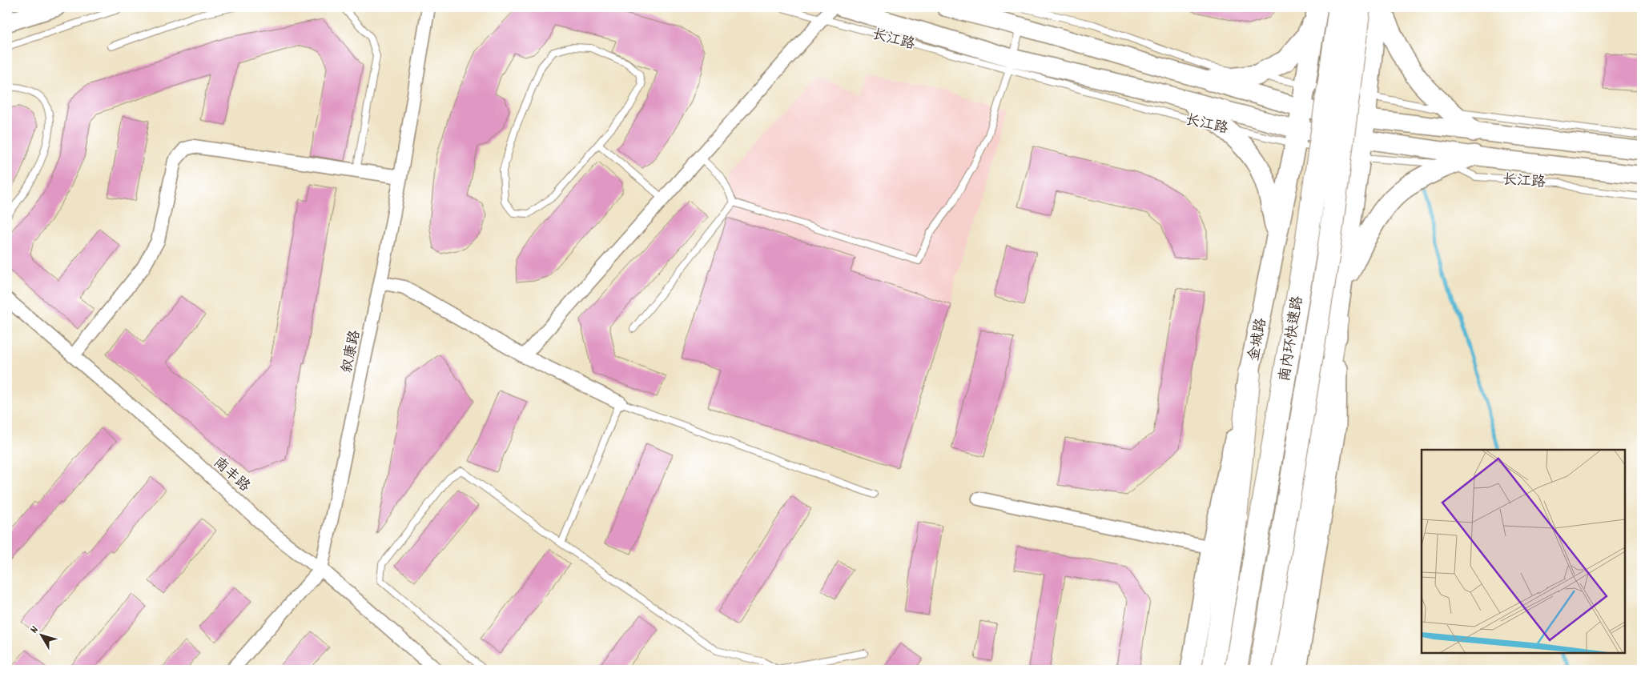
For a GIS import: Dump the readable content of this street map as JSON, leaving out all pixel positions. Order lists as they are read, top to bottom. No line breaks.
{"streets":{"highway":["南内环快速路"],"main road":["长江路","金城路"],"street":["叙康路","南丰路"]},"crossings":[["长江路","金城路"],["叙康路","南丰路"]],"north":"top left"}
